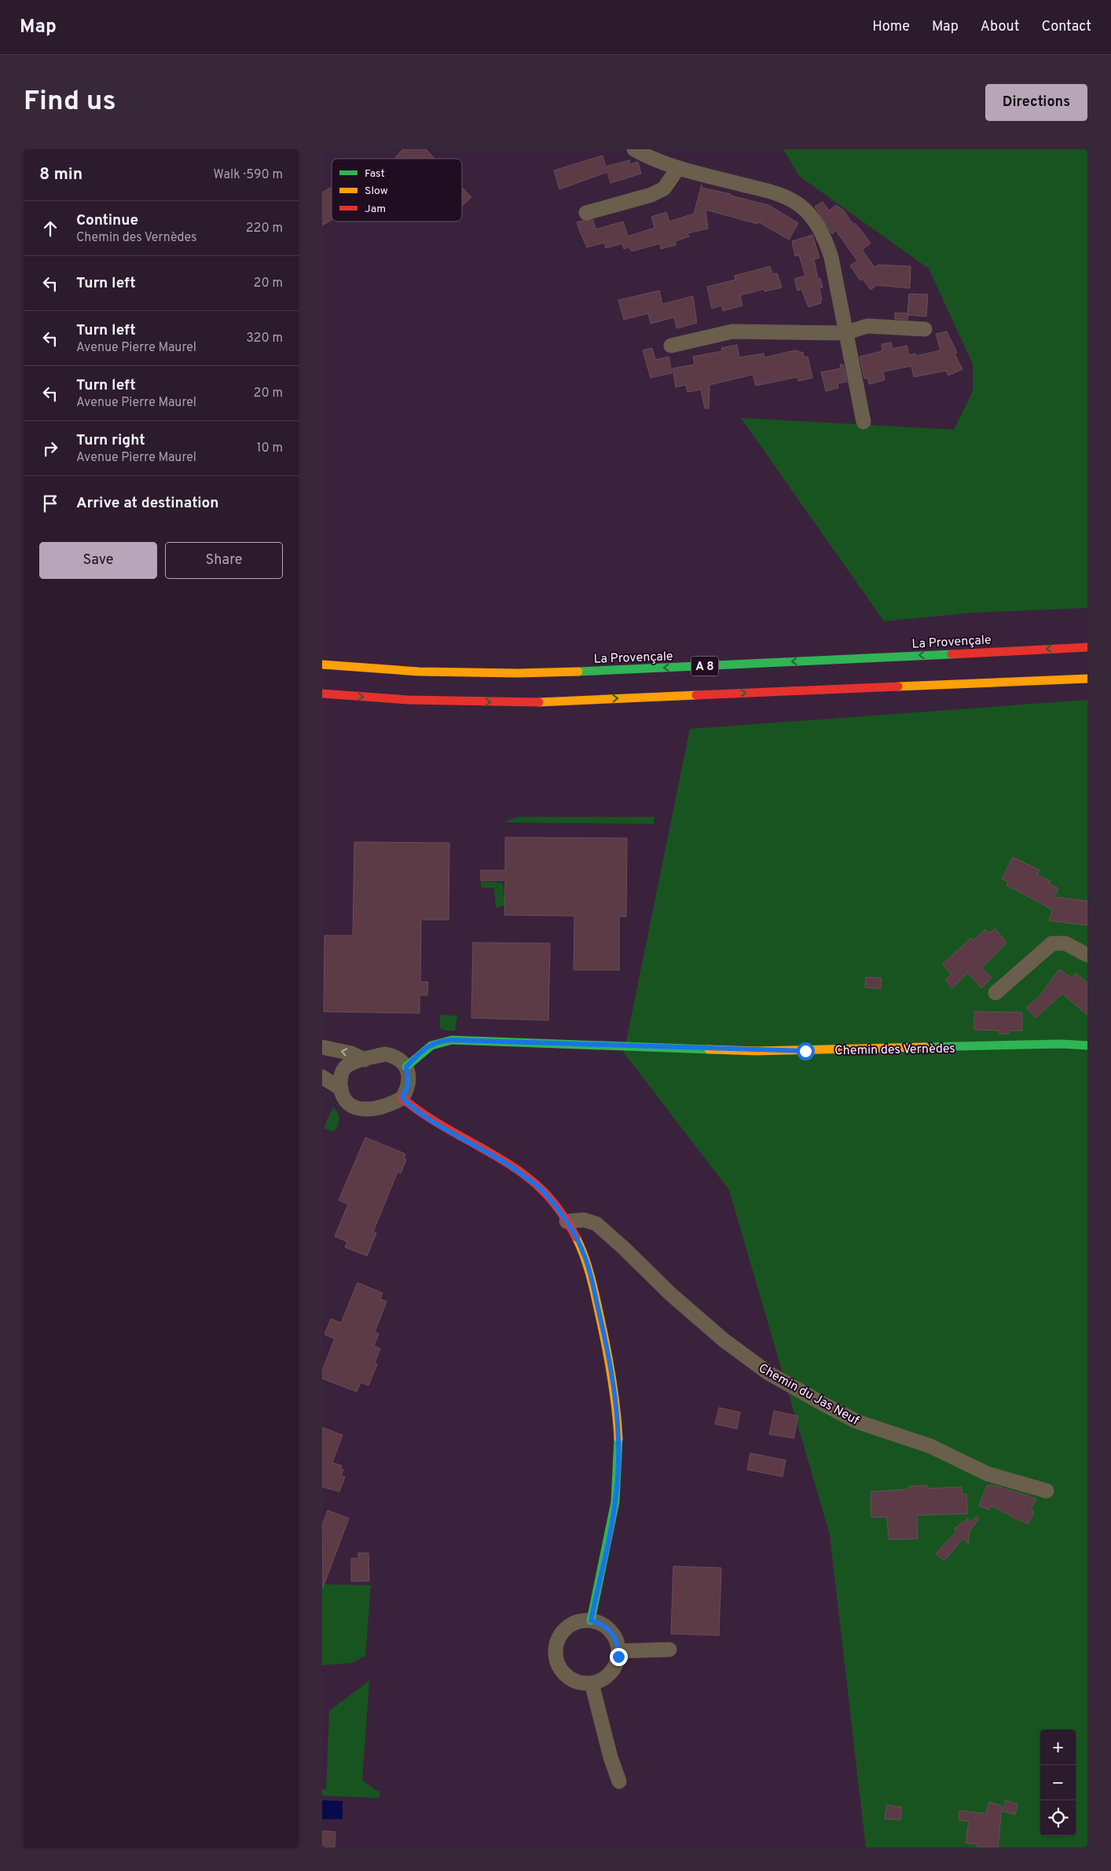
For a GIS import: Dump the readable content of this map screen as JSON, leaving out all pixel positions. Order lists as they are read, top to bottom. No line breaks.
{"streets":{"main road":["La Provençale","A 8","Chemin des Vernèdes"],"street":["Chemin du Jas Neuf"]},"legend":["Fast","Slow","Jam"],"page":{"header":"Map","nav":["Home","Map","About","Contact"],"buttons":["Directions",["Save","Share"]],"title":"Find us","heading":["8 min","Walk · 590 m"],"list":[["Continue","Chemin des Vernèdes","220 m"],["Turn left","20 m"],["Turn left","Avenue Pierre Maurel","320 m"],["Turn left","Avenue Pierre Maurel","20 m"],["Turn right","Avenue Pierre Maurel","10 m"],"Arrive at destination"],"map_buttons":["+","−"]}}
